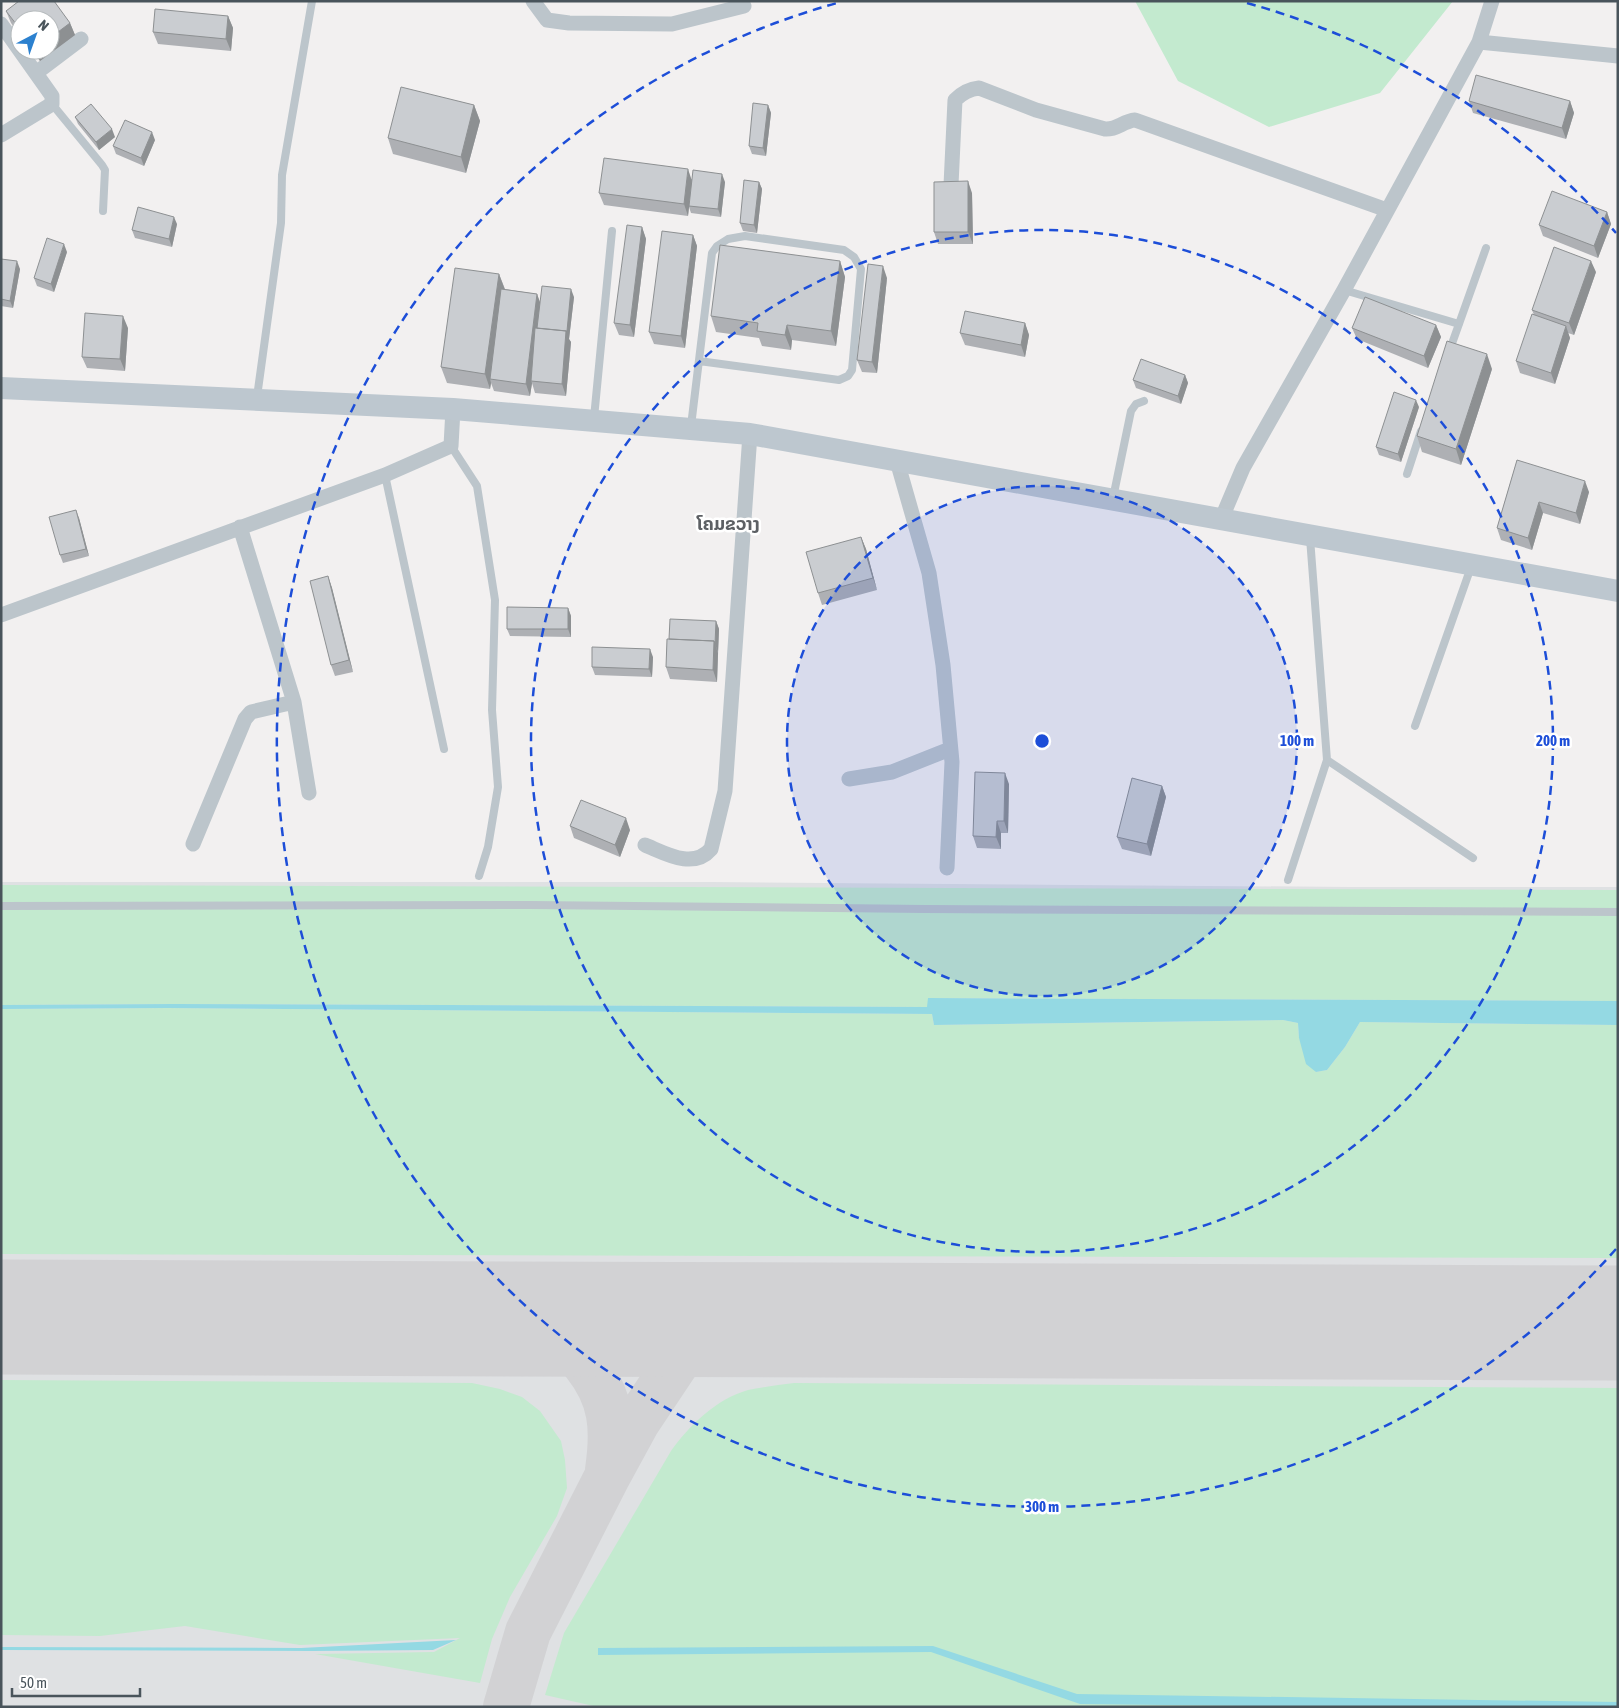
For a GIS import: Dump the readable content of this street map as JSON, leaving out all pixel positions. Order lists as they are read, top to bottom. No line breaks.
{"districts":["ໂຄມຂວາງ"],"scale_bar":"50 m","north":"top right","rings":["100 m","200 m","300 m"]}
